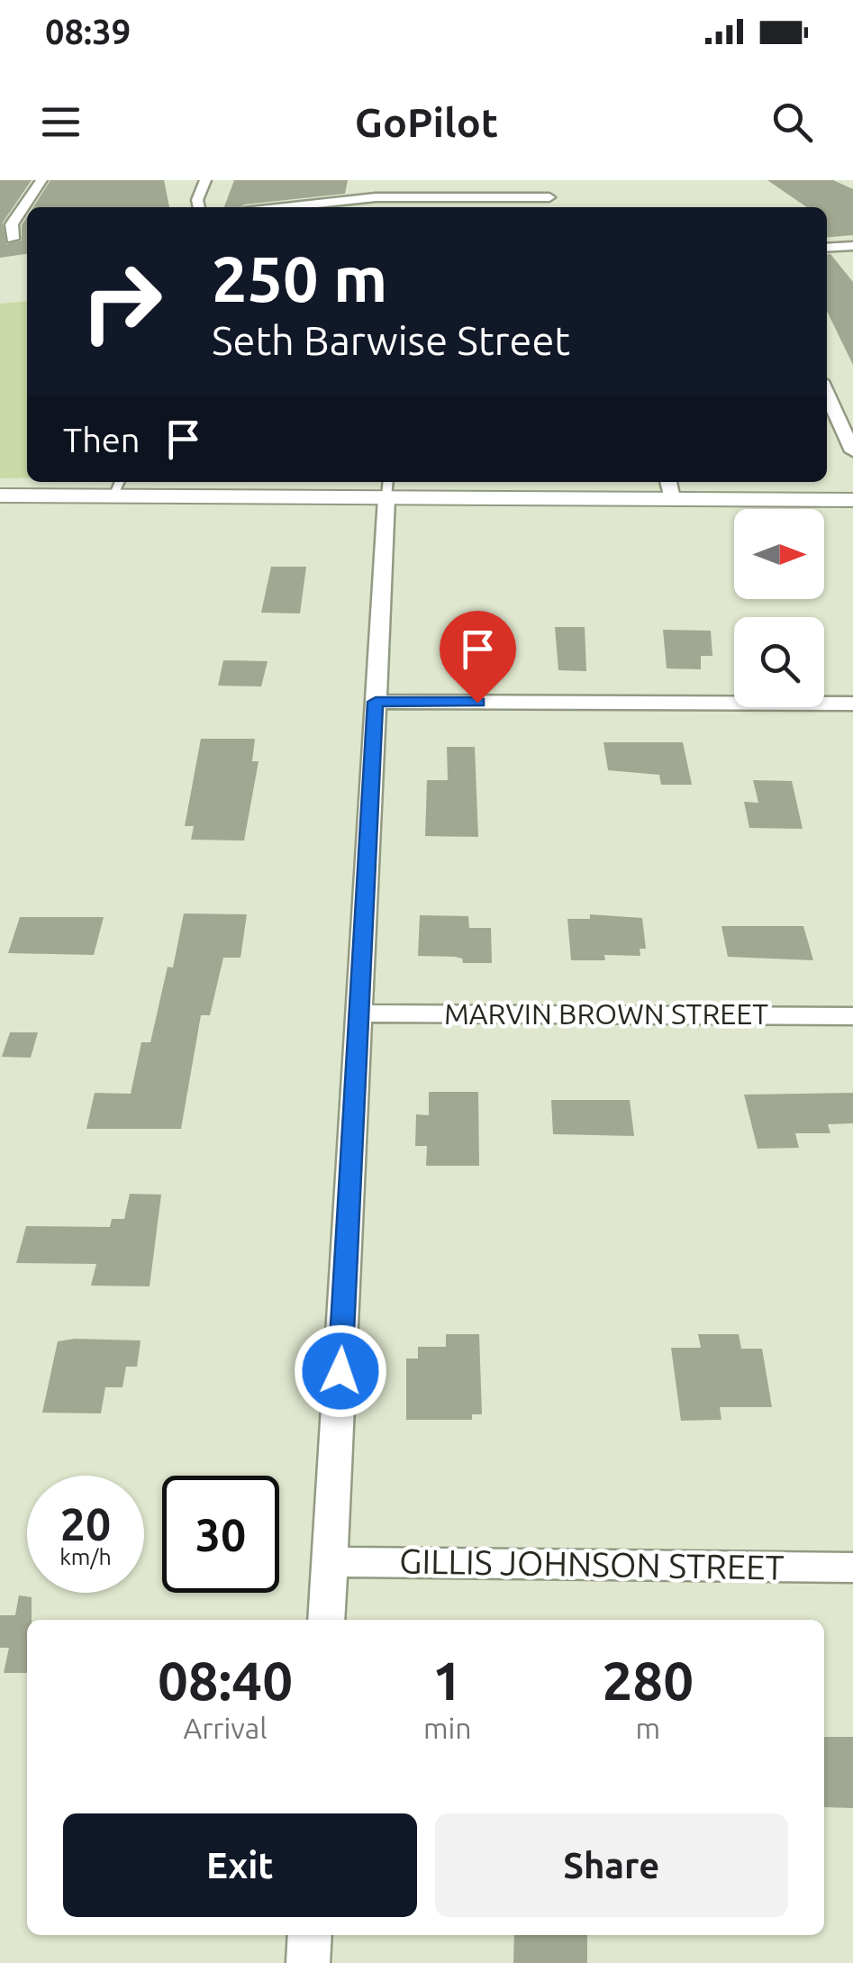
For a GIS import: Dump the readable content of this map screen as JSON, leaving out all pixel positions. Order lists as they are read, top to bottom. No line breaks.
{"streets":{"street":["MARVIN BROWN STREET","GILLIS JOHNSON STREET"]},"north":"right","page":{"status":"08:39","header":"GoPilot","turn":["250 m","Seth Barwise Street"],"then":"Then","speed":"20 km/h","limit":"30","eta":["08:40","Arrival","1","min","280","m"],"buttons":["Exit","Share"]}}
